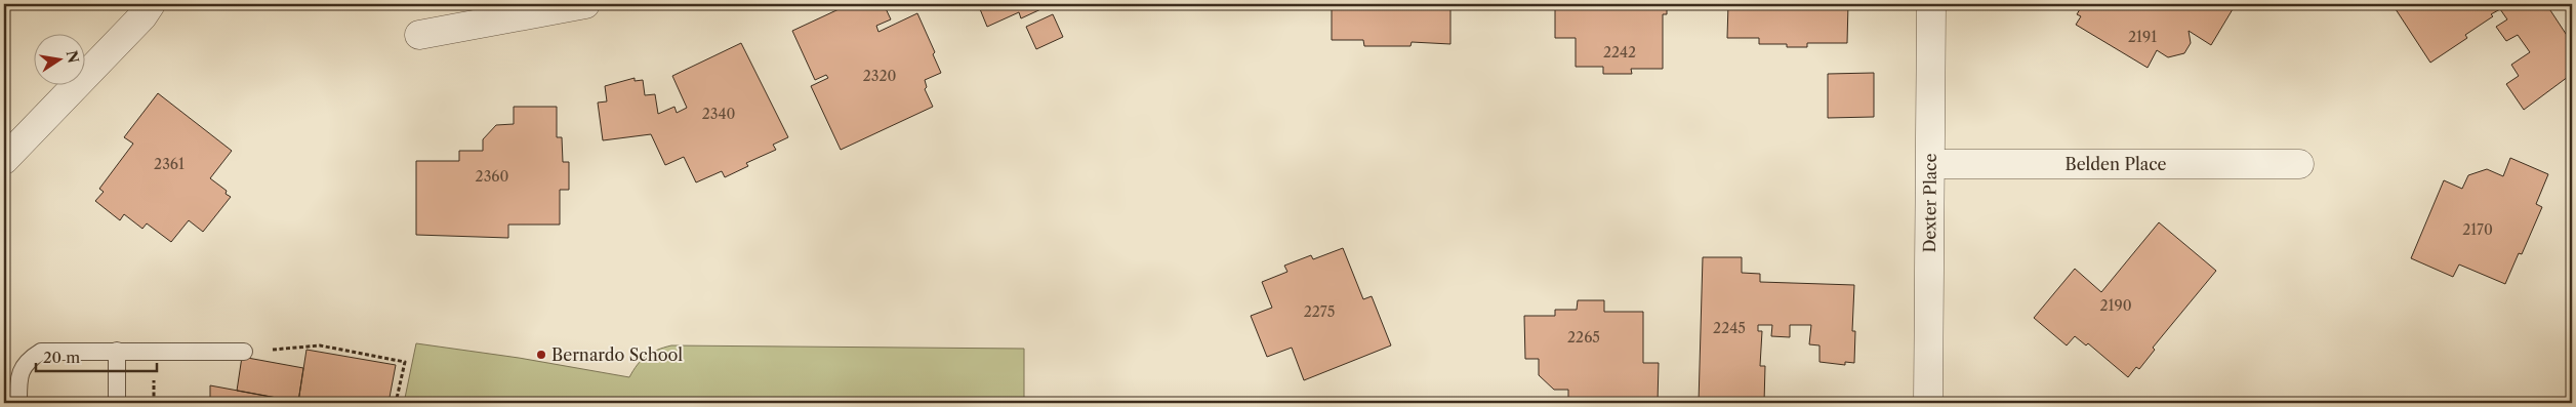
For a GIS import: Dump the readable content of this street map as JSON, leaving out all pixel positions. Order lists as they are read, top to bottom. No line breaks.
{"streets":{"street":["Belden Place","Dexter Place"]},"crossings":[["Belden Place","Dexter Place"]],"places":["Bernardo School"],"house_numbers":["2191","2242","2320","2340","2361","2360","2170","2190","2275","2245","2265"],"scale_bar":"20 m","north":"right"}
